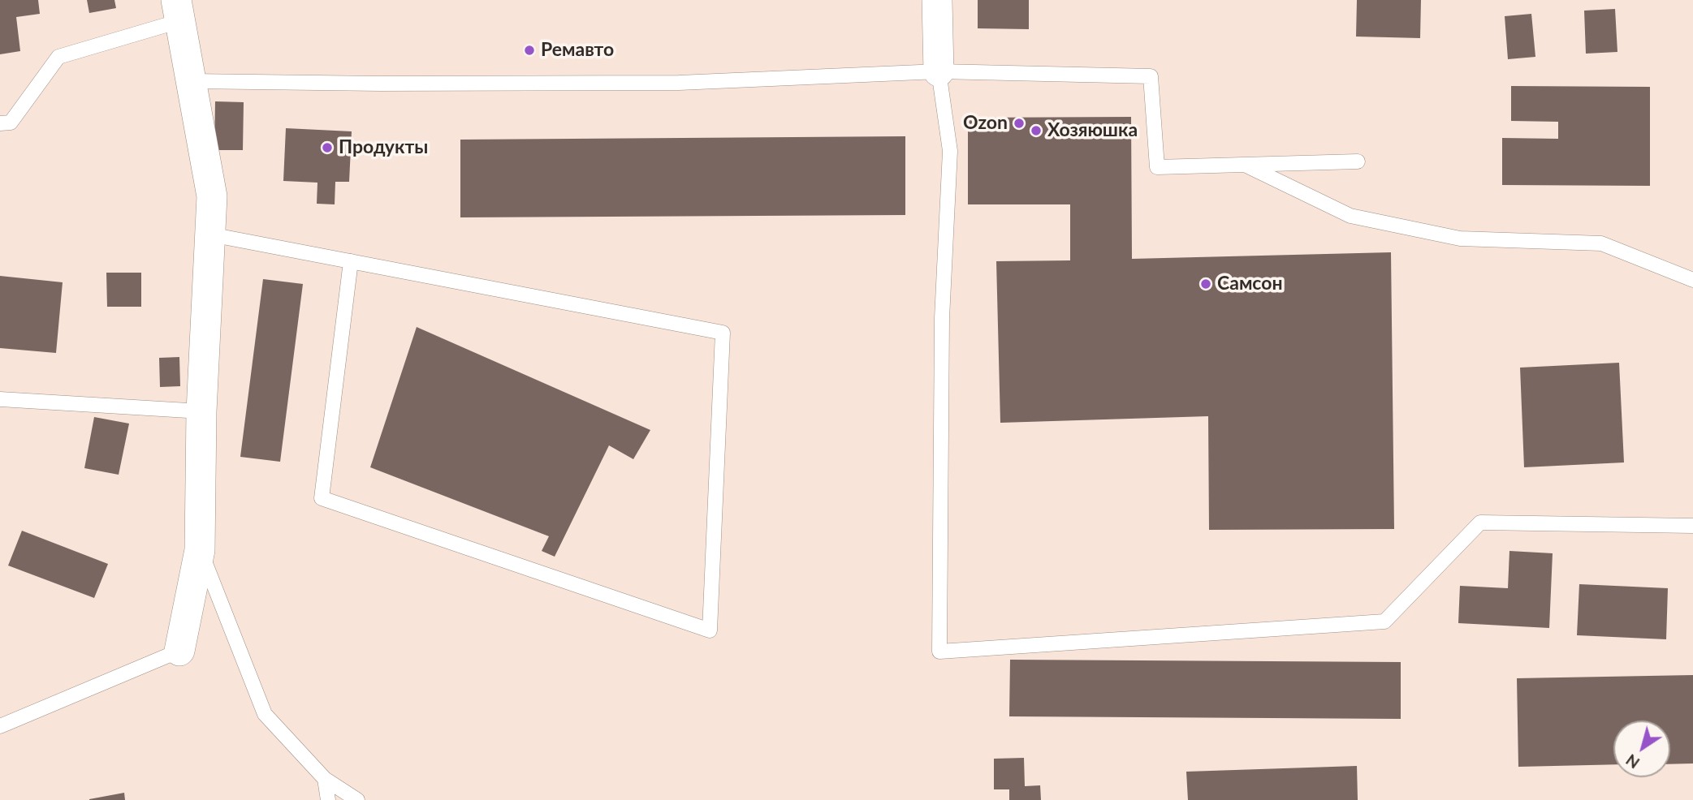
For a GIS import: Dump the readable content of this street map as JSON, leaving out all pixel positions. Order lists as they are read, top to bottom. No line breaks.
{"places":["Ремавто","Ozon","Хозяюшка","Продукты","Самсон"],"north":"bottom left"}
